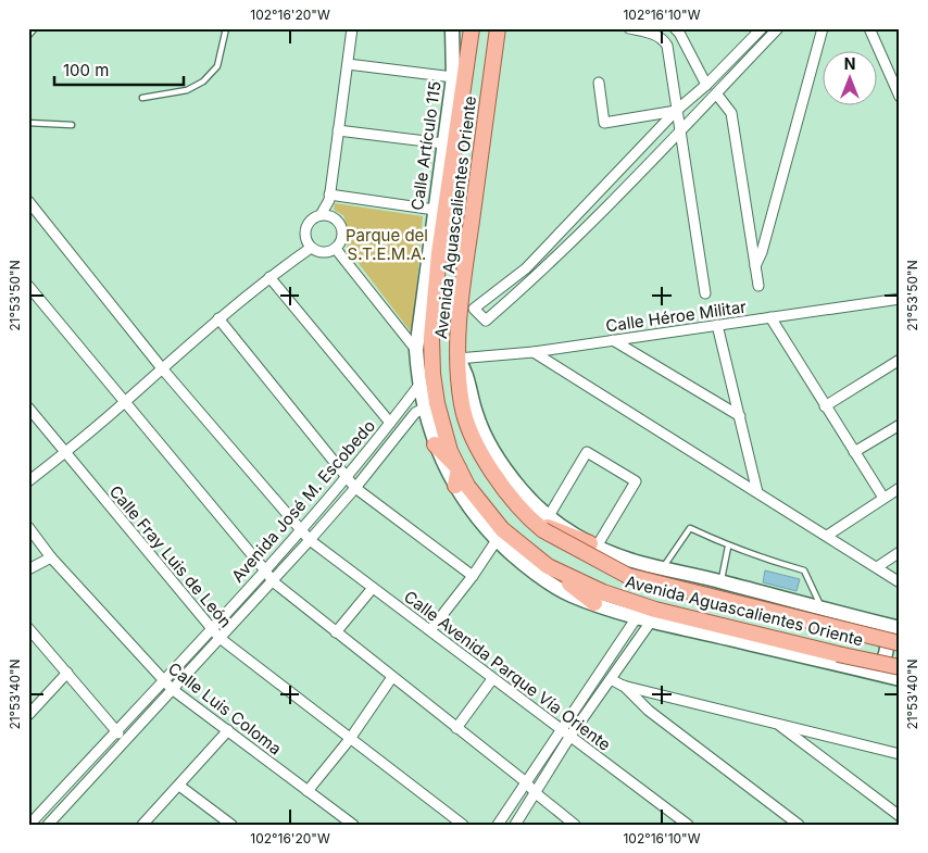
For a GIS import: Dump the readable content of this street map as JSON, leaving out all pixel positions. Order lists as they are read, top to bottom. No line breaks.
{"streets":{"main road":["Avenida Aguascalientes Oriente"],"street":["Calle Artículo 115","Calle Héroe Militar","Avenida José M. Escobedo","Calle Fray Luis de León","Calle Avenida Parque Vía Oriente","Calle Luis Coloma"]},"crossings":[["Calle Artículo 115","Avenida Aguascalientes Oriente"],["Calle Artículo 115","Avenida José M. Escobedo"],["Avenida Aguascalientes Oriente","Calle Héroe Militar"],["Avenida José M. Escobedo","Calle Fray Luis de León"],["Avenida José M. Escobedo","Calle Avenida Parque Vía Oriente"],["Avenida José M. Escobedo","Calle Luis Coloma"]],"parks":["Parque del S.T.E.M.A."],"scale_bar":"100 m","north":"top","coordinates":["102°16'20\"W","102°16'10\"W","21°53'50\"N","21°53'40\"N"]}
